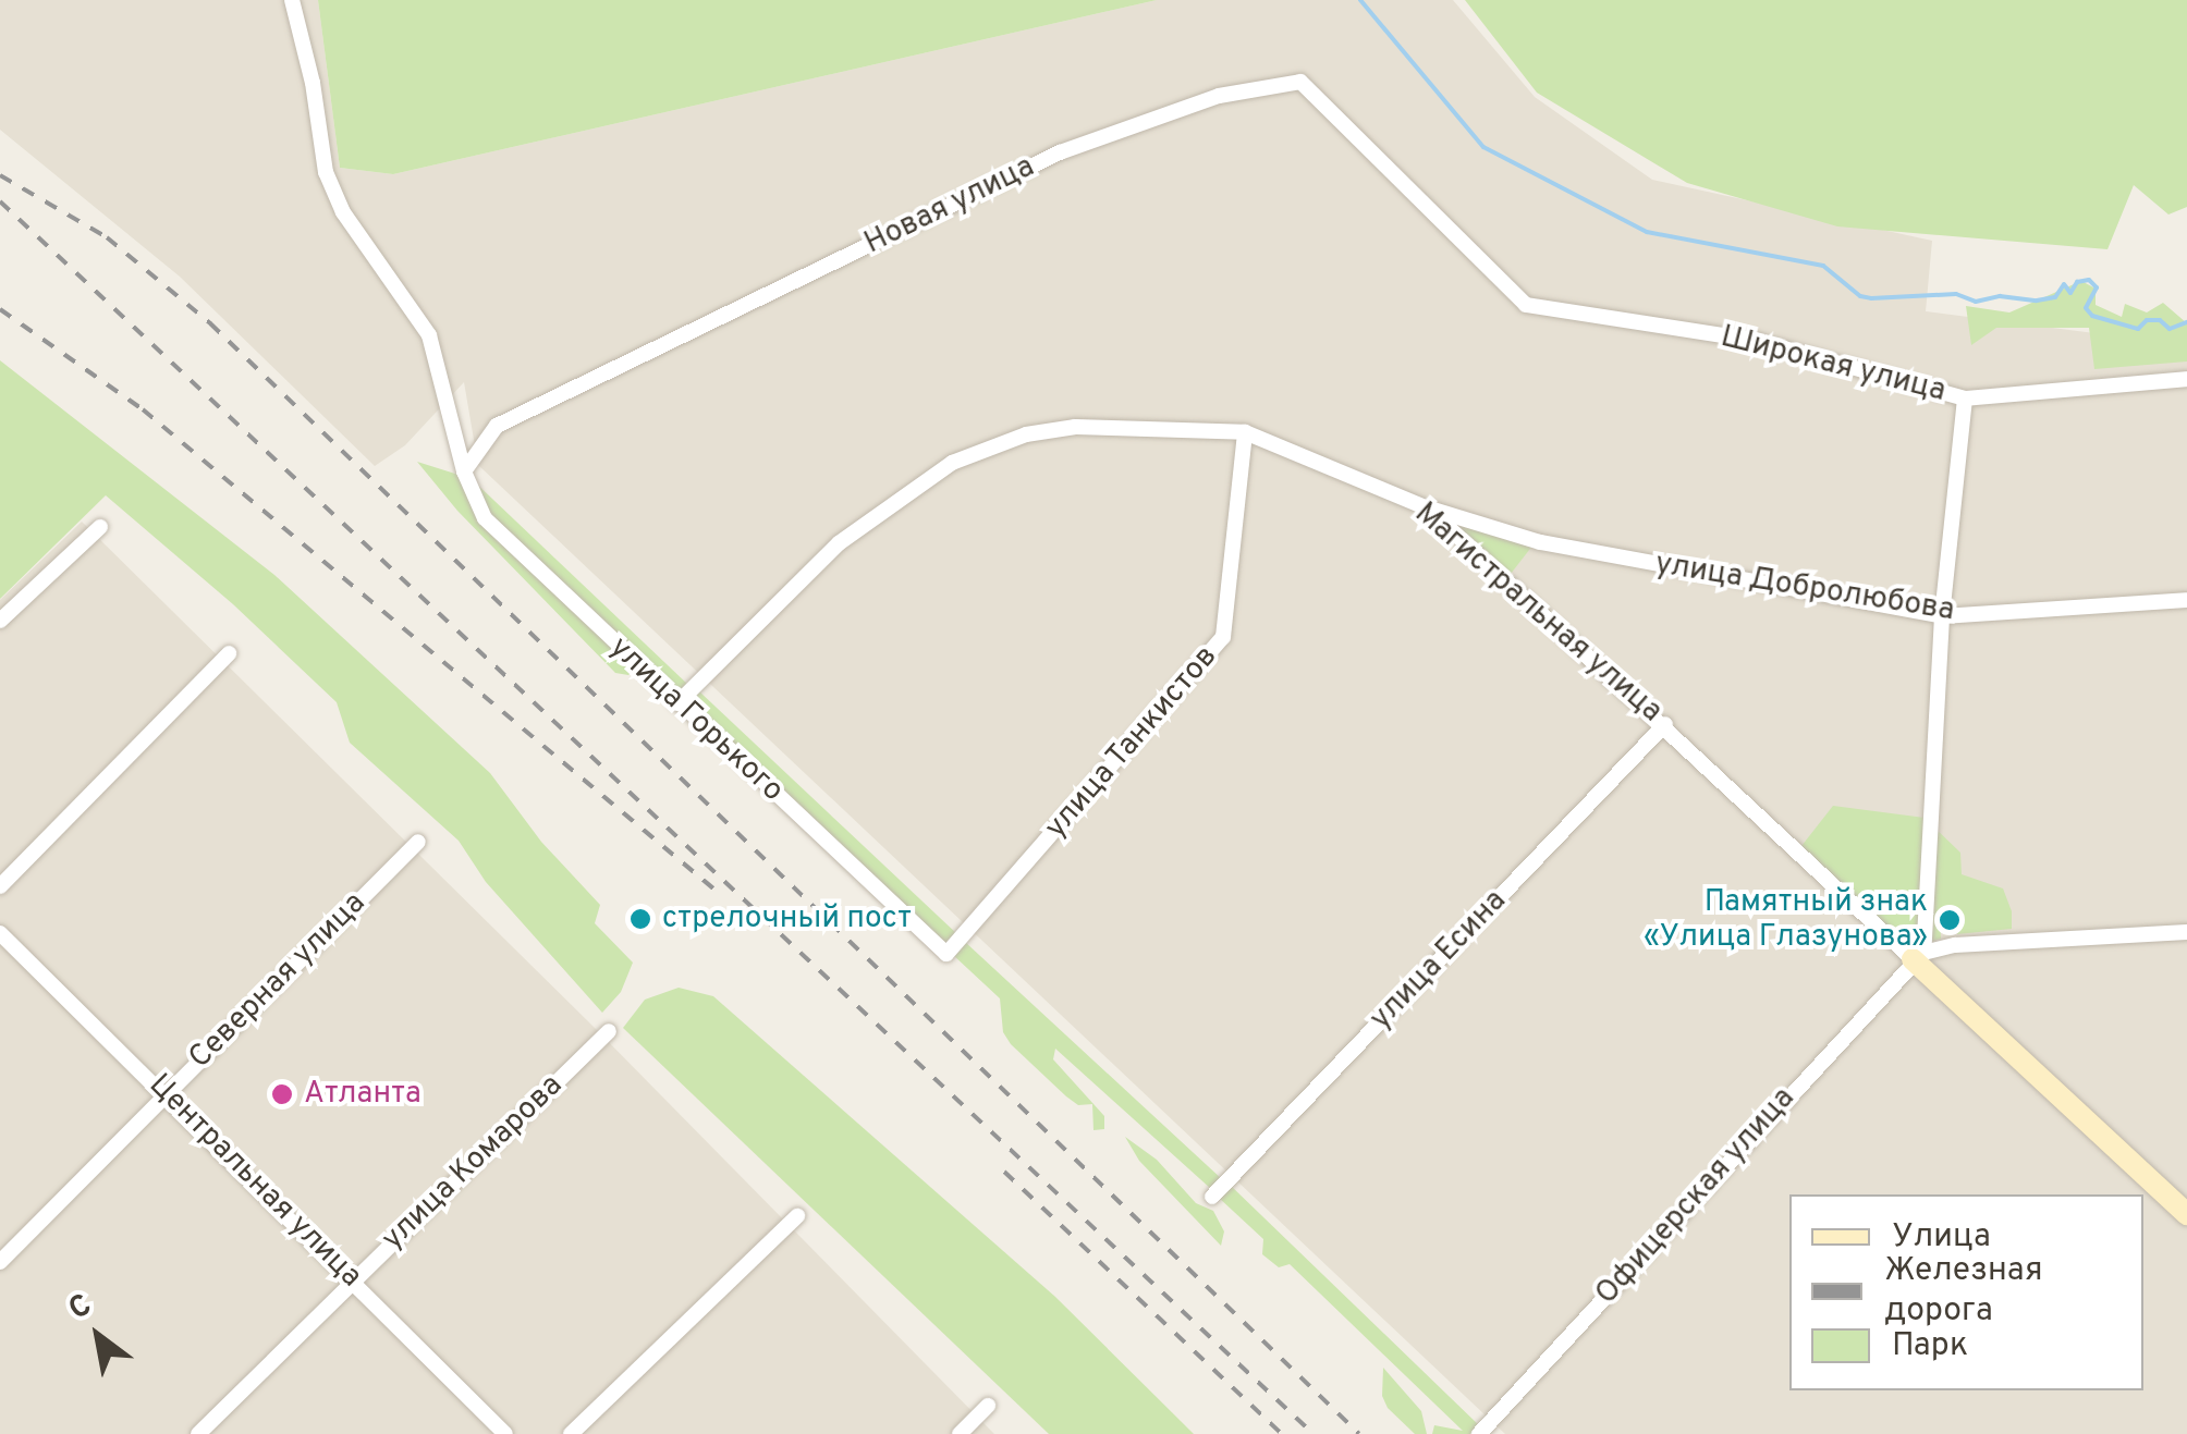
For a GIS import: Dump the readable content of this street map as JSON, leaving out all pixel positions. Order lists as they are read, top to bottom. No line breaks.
{"streets":{"street":["Новая улица","Широкая улица","улица Добролюбова","Магистральная улица","улица Горького","улица Танкистов","улица Есина","Северная улица","улица Комарова","Центральная улица","Офицерская улица"]},"crossings":[["Новая улица","Широкая улица"],["Новая улица","улица Горького"],["Широкая улица","улица Добролюбова"],["Широкая улица","Магистральная улица"],["Широкая улица","Офицерская улица"],["улица Добролюбова","Магистральная улица"],["Магистральная улица","улица Горького"],["Магистральная улица","улица Танкистов"],["Магистральная улица","улица Есина"],["Магистральная улица","Офицерская улица"],["улица Горького","улица Танкистов"],["Северная улица","Центральная улица"],["улица Комарова","Центральная улица"]],"places":["стрелочный пост","Памятный знак «Улица Глазунова»","Атланта"],"legend":["Улица","Железная дорога","Парк"],"north":"top left"}
